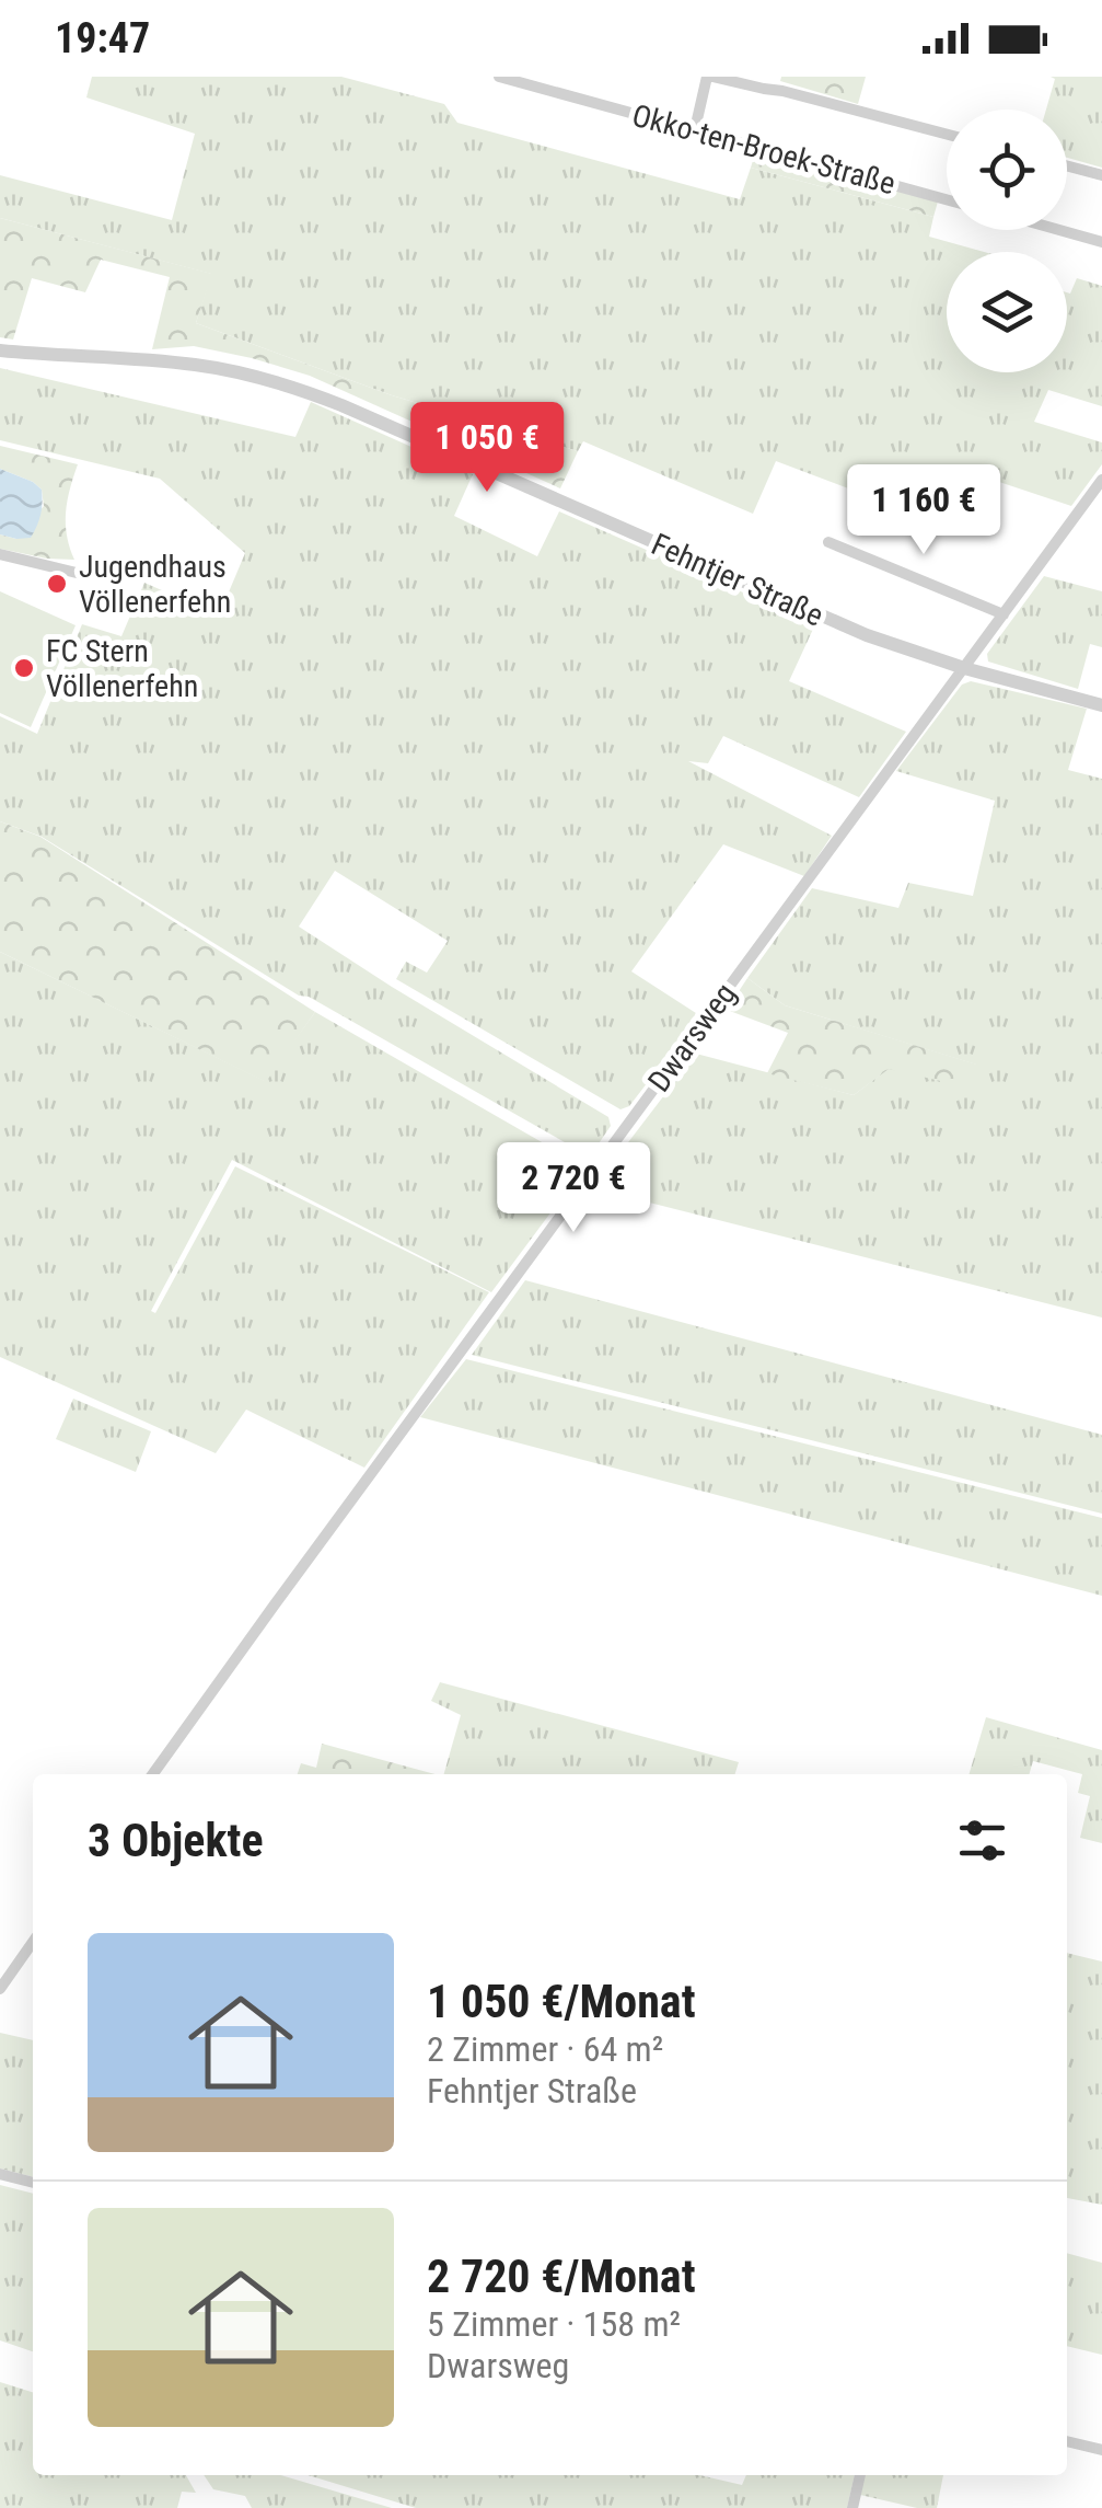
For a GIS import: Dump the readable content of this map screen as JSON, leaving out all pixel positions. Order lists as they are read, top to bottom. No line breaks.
{"streets":{"street":["Okko-ten-Broek-Straße","Fehntjer Straße","Dwarsweg"]},"crossings":[["Fehntjer Straße","Dwarsweg"]],"places":["Jugendhaus Völlenerfehn","FC Stern Völlenerfehn"],"page":{"status":"19:47","price":["1 050 €","1 160 €","2 720 €"],"heading":"3 Objekte","list":[{"name":"1 050 €/Monat","note":"2 Zimmer · 64 m² · Fehntjer Straße"},{"name":"2 720 €/Monat","note":"5 Zimmer · 158 m² · Dwarsweg"}]}}
